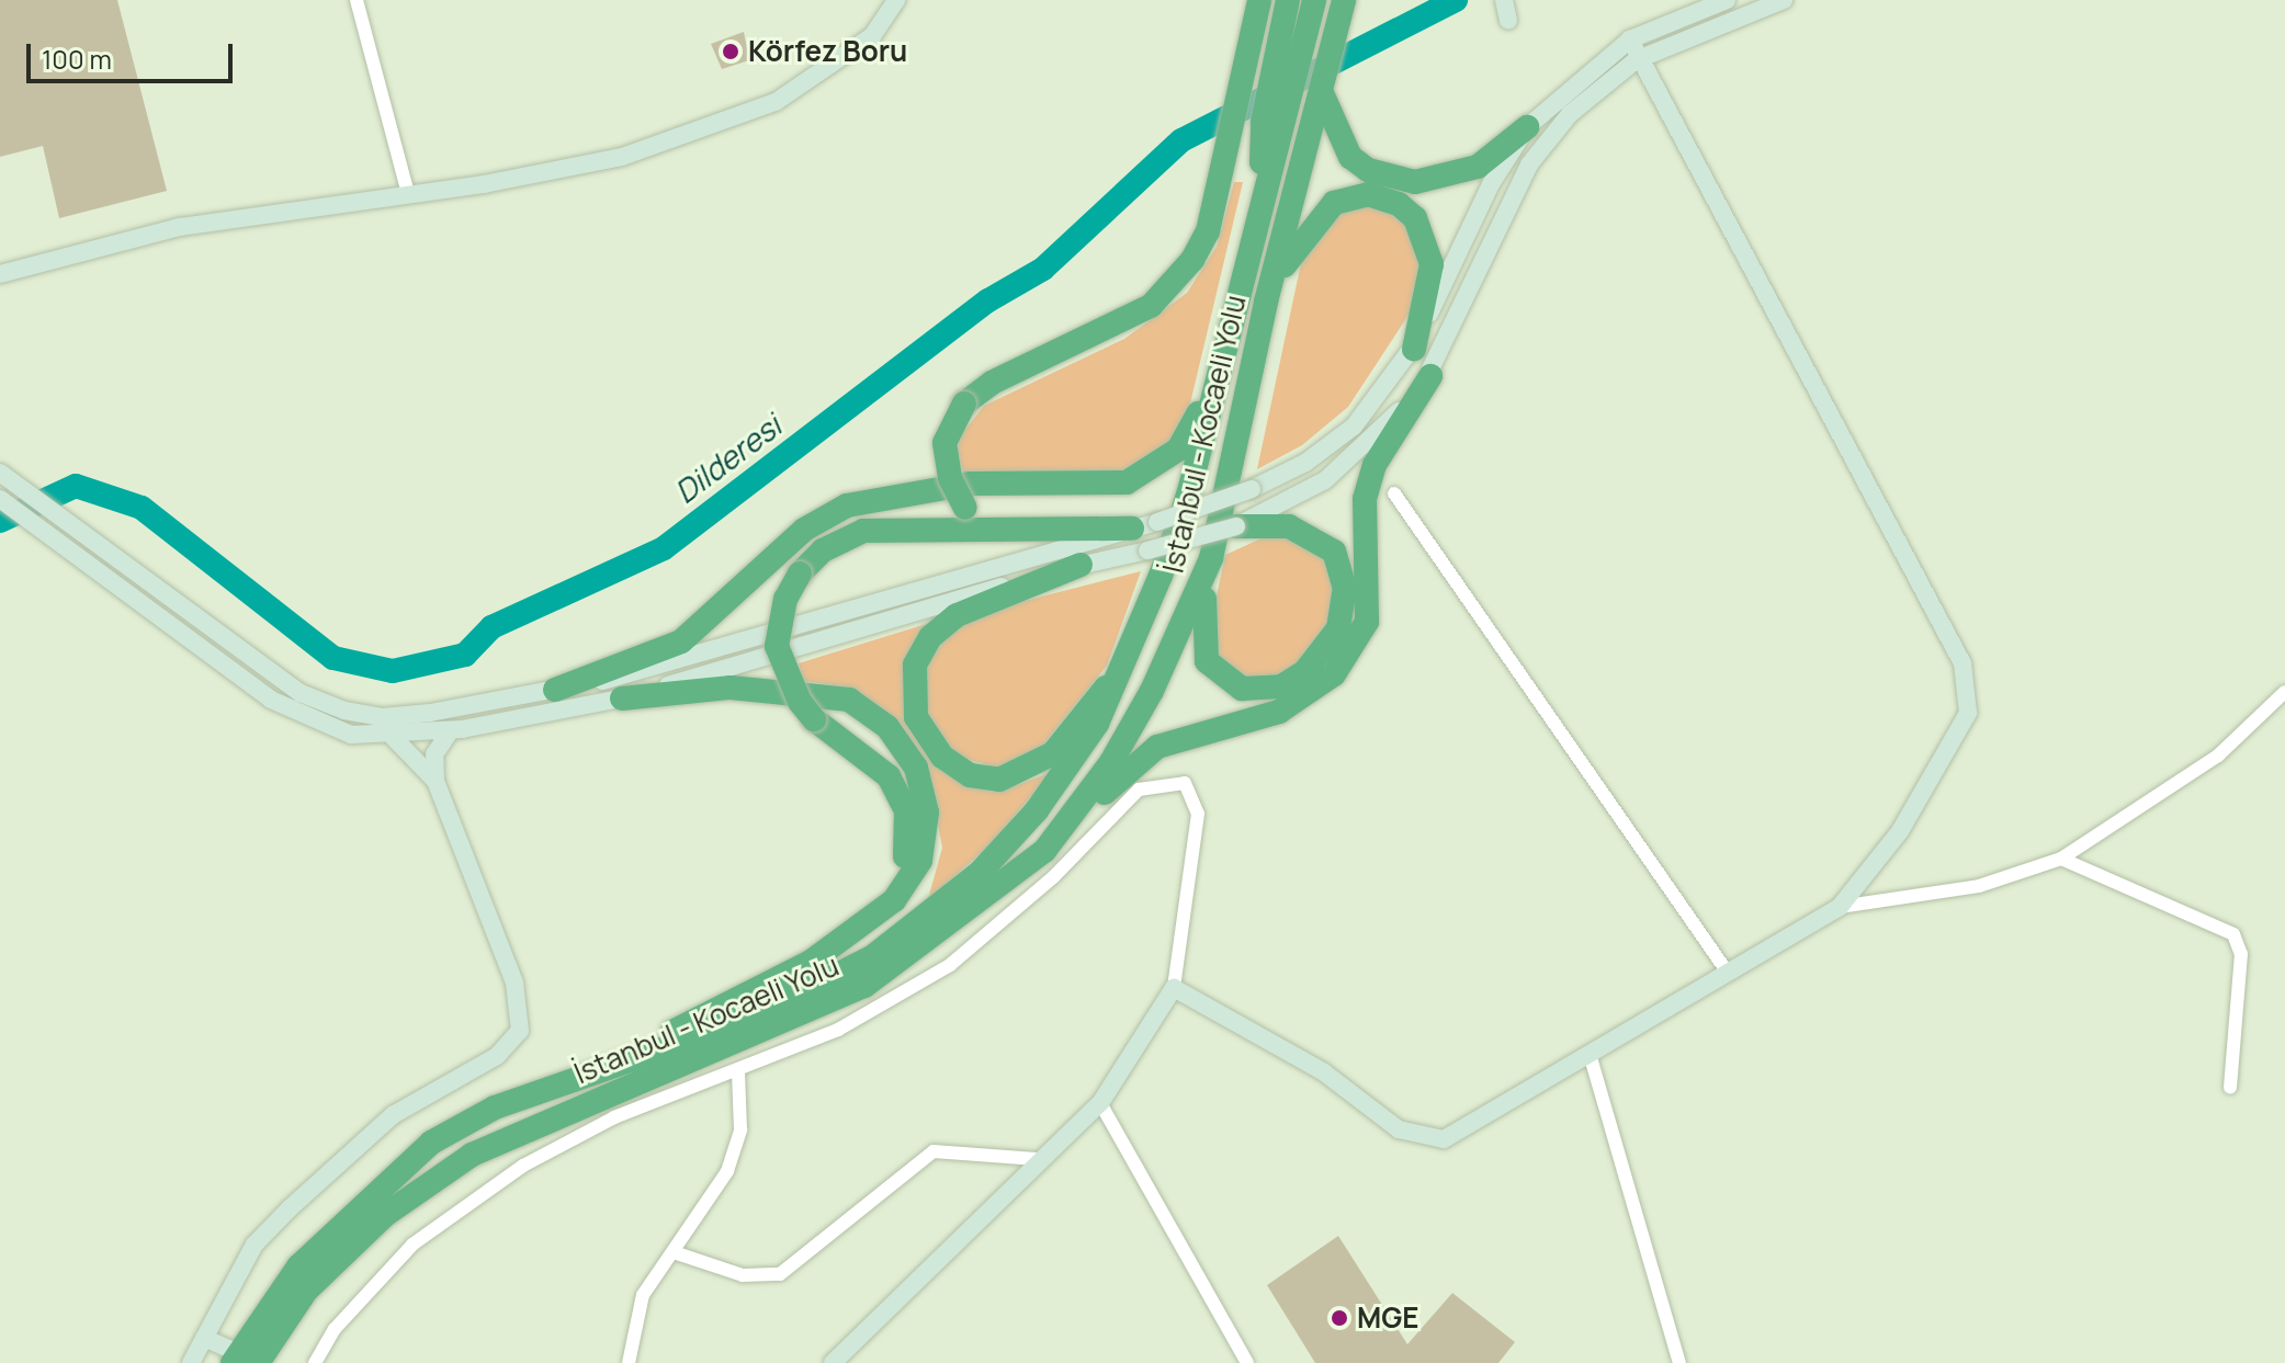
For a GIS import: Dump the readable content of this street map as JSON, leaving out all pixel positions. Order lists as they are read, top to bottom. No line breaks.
{"streets":{"highway":["İstanbul - Kocaeli Yolu"]},"water":["Dilderesi"],"places":["Körfez Boru","MGE"],"scale_bar":"100 m"}
